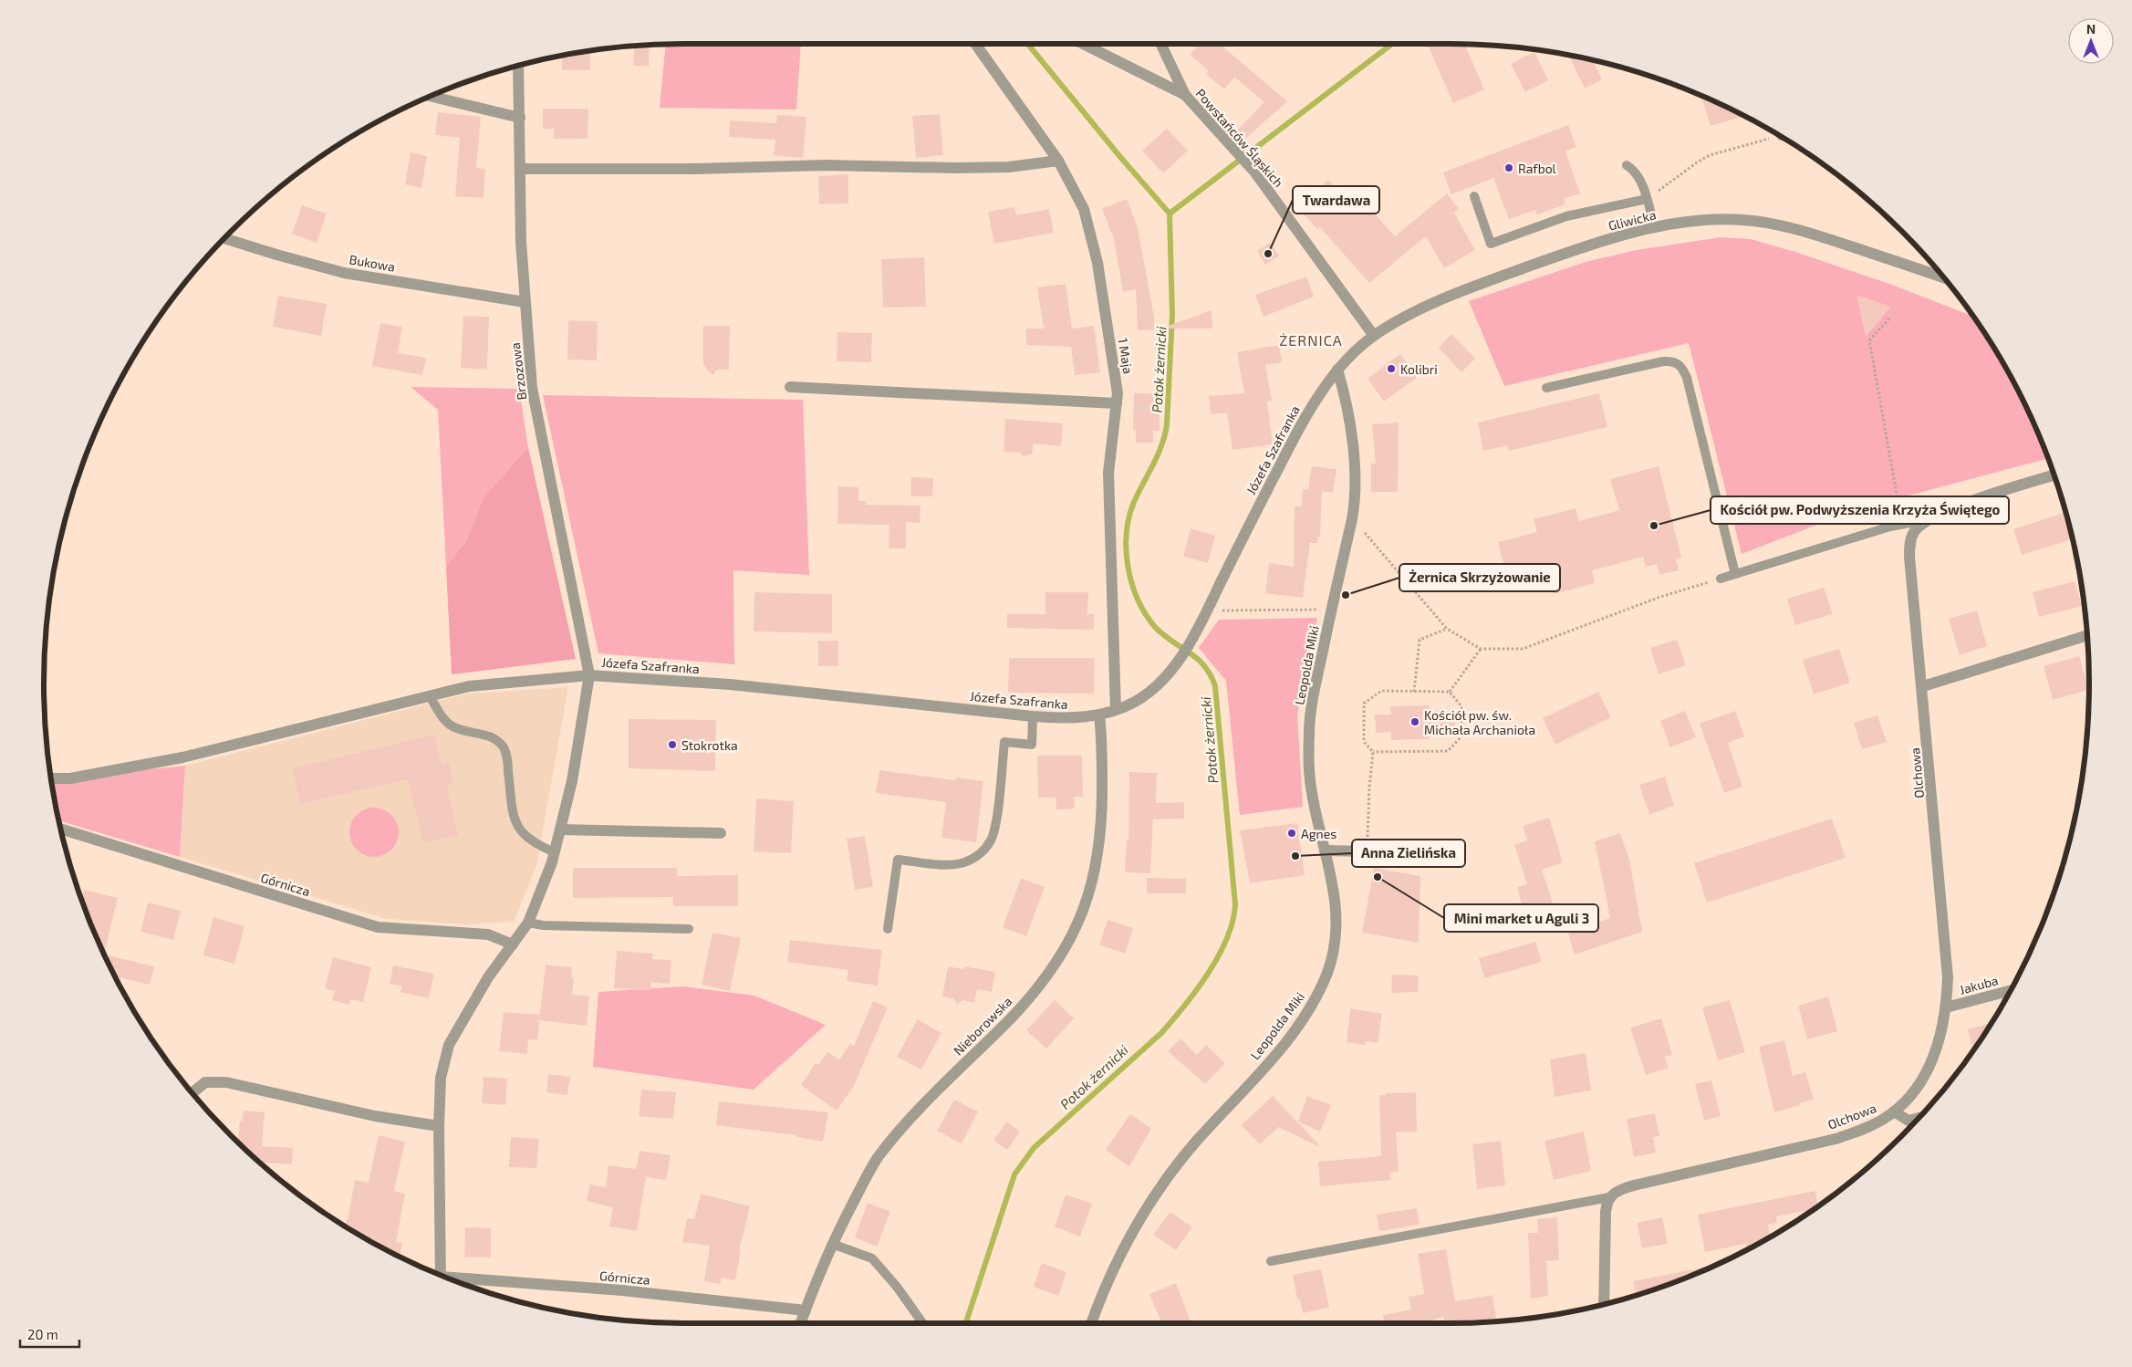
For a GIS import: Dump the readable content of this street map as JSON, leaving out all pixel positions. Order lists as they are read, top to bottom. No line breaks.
{"streets":{"street":["Powstańców Śląskich","Gliwicka","Bukowa","1 Maja","Brzozowa","Józefa Szafranka","Leopolda Miki","Olchowa","Górnicza","Jakuba","Nieborowska"]},"crossings":[["Powstańców Śląskich","Gliwicka"],["Gliwicka","Józefa Szafranka"],["Gliwicka","Leopolda Miki"],["Bukowa","Brzozowa"],["1 Maja","Józefa Szafranka"],["Brzozowa","Józefa Szafranka"],["Brzozowa","Górnicza"],["Józefa Szafranka","Leopolda Miki"],["Józefa Szafranka","Górnicza"],["Józefa Szafranka","Nieborowska"],["Olchowa","Jakuba"],["Górnicza","Nieborowska"]],"districts":["ŻERNICA"],"water":["Potok żernicki"],"places":["Rafbol","Twardawa","Kolibri","Kościół pw. Podwyższenia Krzyża Świętego","Żernica Skrzyżowanie","Kościół pw. św. Michała Archanioła","Stokrotka","Agnes","Anna Zielińska","Mini market u Aguli 3"],"scale_bar":"20 m","north":"top"}
